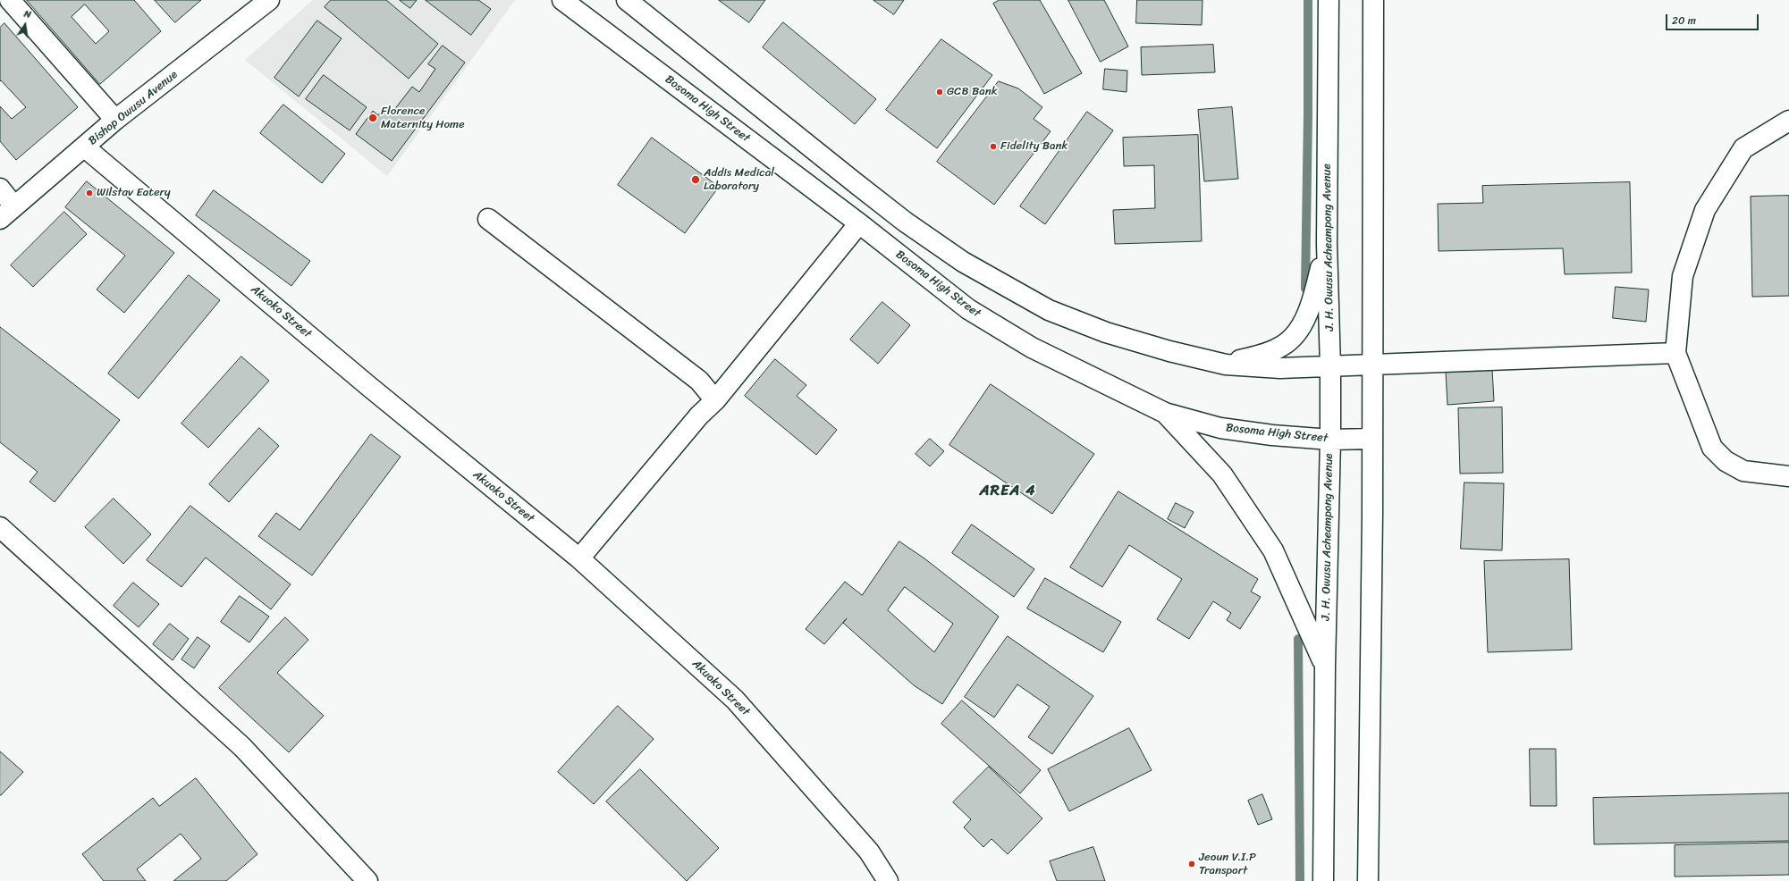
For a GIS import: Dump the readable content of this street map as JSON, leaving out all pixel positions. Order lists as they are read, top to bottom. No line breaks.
{"streets":{"street":["Bishop Owusu Avenue","Bosoma High Street","J. H. Owusu Acheampong Avenue","Akuoko Street"]},"crossings":[["Bishop Owusu Avenue","Akuoko Street"],["Bosoma High Street","J. H. Owusu Acheampong Avenue"]],"districts":["AREA 4"],"places":["GCB Bank","Florence Maternity Home","Fidelity Bank","Addis Medical Laboratory","Wilstav Eatery","Jeoun V.I.P Transport"],"scale_bar":"20 m","north":"top"}
